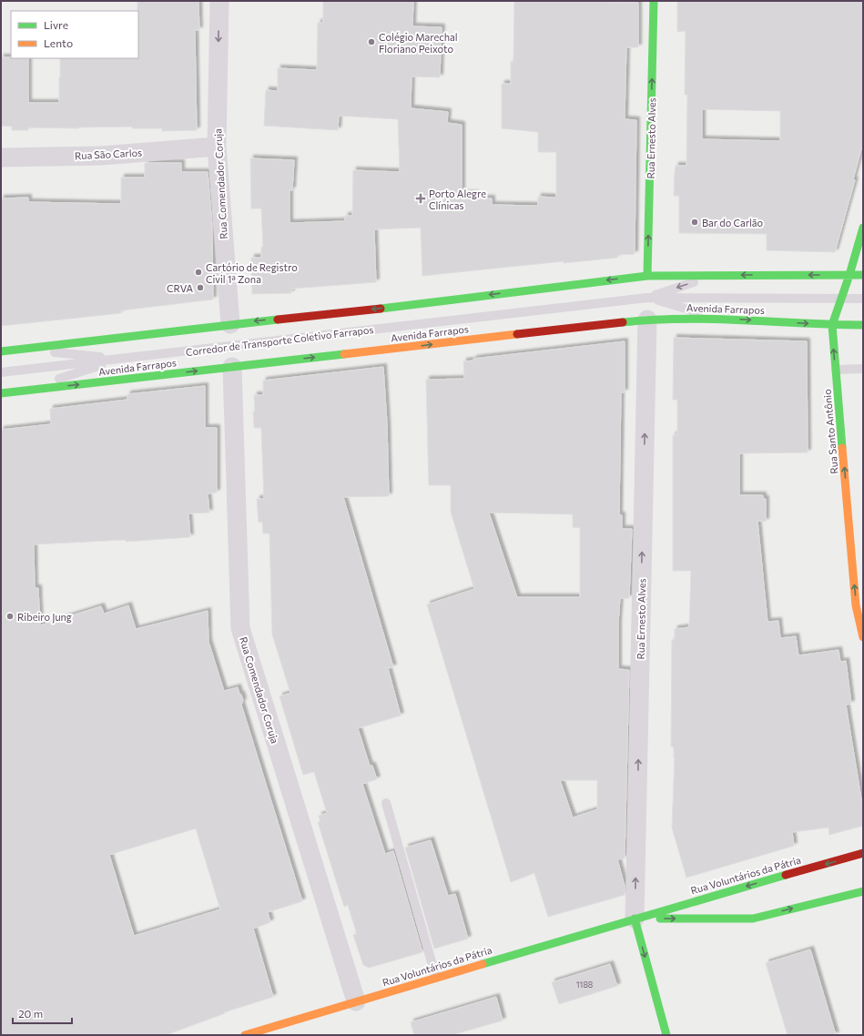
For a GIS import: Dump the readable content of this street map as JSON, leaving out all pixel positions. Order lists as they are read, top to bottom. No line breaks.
{"streets":{"main road":["Rua Ernesto Alves","Avenida Farrapos","Rua Santo Antônio","Rua Voluntários da Pátria"],"street":["Rua São Carlos","Rua Comendador Coruja"],"lane":["Corredor de Transporte Coletivo Farrapos"]},"crossings":[["Rua Ernesto Alves","Avenida Farrapos"],["Rua Ernesto Alves","Rua Voluntários da Pátria"],["Rua São Carlos","Rua Comendador Coruja"],["Rua Comendador Coruja","Avenida Farrapos"],["Rua Comendador Coruja","Rua Voluntários da Pátria"],["Avenida Farrapos","Rua Santo Antônio"],["Corredor de Transporte Coletivo Farrapos","Rua Santo Antônio"]],"one_way":["Rua Ernesto Alves","Rua Santo Antônio"],"places":{"other":["Colégio Marechal Floriano Peixoto","Bar do Carlão","Cartório de Registro Civil 1ª Zona","CRVA","Ribeiro Jung"],"health":["Porto Alegre Clínicas"]},"house_numbers":["1188"],"legend":["Livre","Lento"],"scale_bar":"20 m"}
